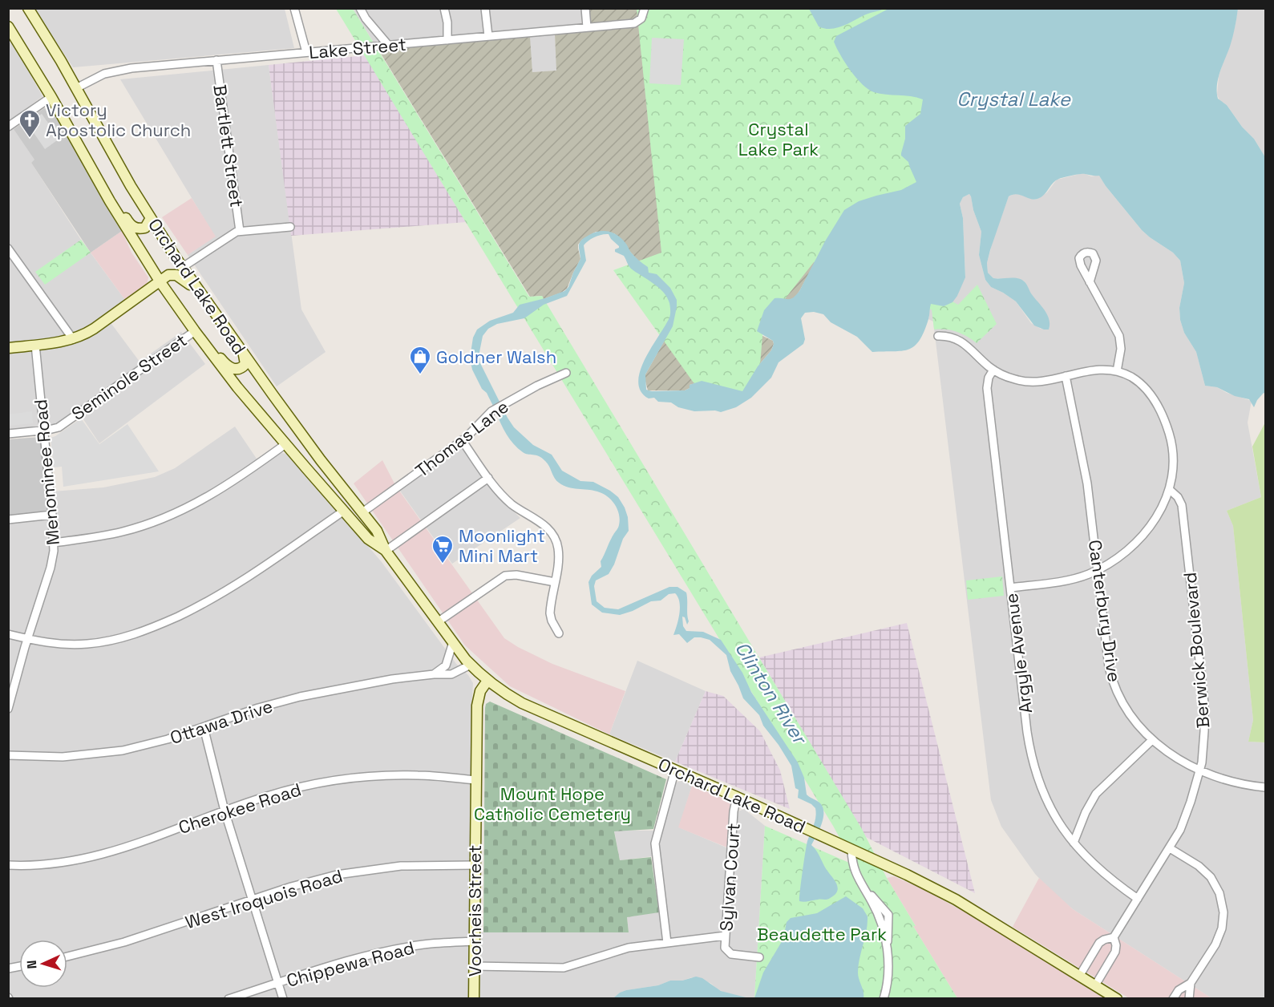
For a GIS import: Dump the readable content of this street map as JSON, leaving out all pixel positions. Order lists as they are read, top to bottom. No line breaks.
{"streets":{"main road":["Orchard Lake Road","Voorheis Street"],"street":["Lake Street","Bartlett Street","Seminole Street","Thomas Lane","Menominee Road","Canterbury Drive","Berwick Boulevard","Argyle Avenue","Ottawa Drive","Cherokee Road","Sylvan Court","West Iroquois Road","Chippewa Road"]},"crossings":[["Lake Street","Bartlett Street"],["Lake Street","Orchard Lake Road"],["Orchard Lake Road","Seminole Street"],["Orchard Lake Road","Thomas Lane"],["Orchard Lake Road","Berwick Boulevard"],["Orchard Lake Road","Ottawa Drive"],["Orchard Lake Road","Sylvan Court"],["Orchard Lake Road","Voorheis Street"],["Seminole Street","Menominee Road"],["Canterbury Drive","Berwick Boulevard"],["Berwick Boulevard","Argyle Avenue"],["Cherokee Road","Voorheis Street"],["West Iroquois Road","Voorheis Street"],["Voorheis Street","Chippewa Road"]],"water":["Crystal Lake","Clinton River"],"parks":["Crystal Lake Park","Mount Hope Catholic Cemetery","Beaudette Park"],"places":{"church":["Victory Apostolic Church"],"shop":["Goldner Walsh"],"supermarket":["Moonlight Mini Mart"]},"north":"left"}
